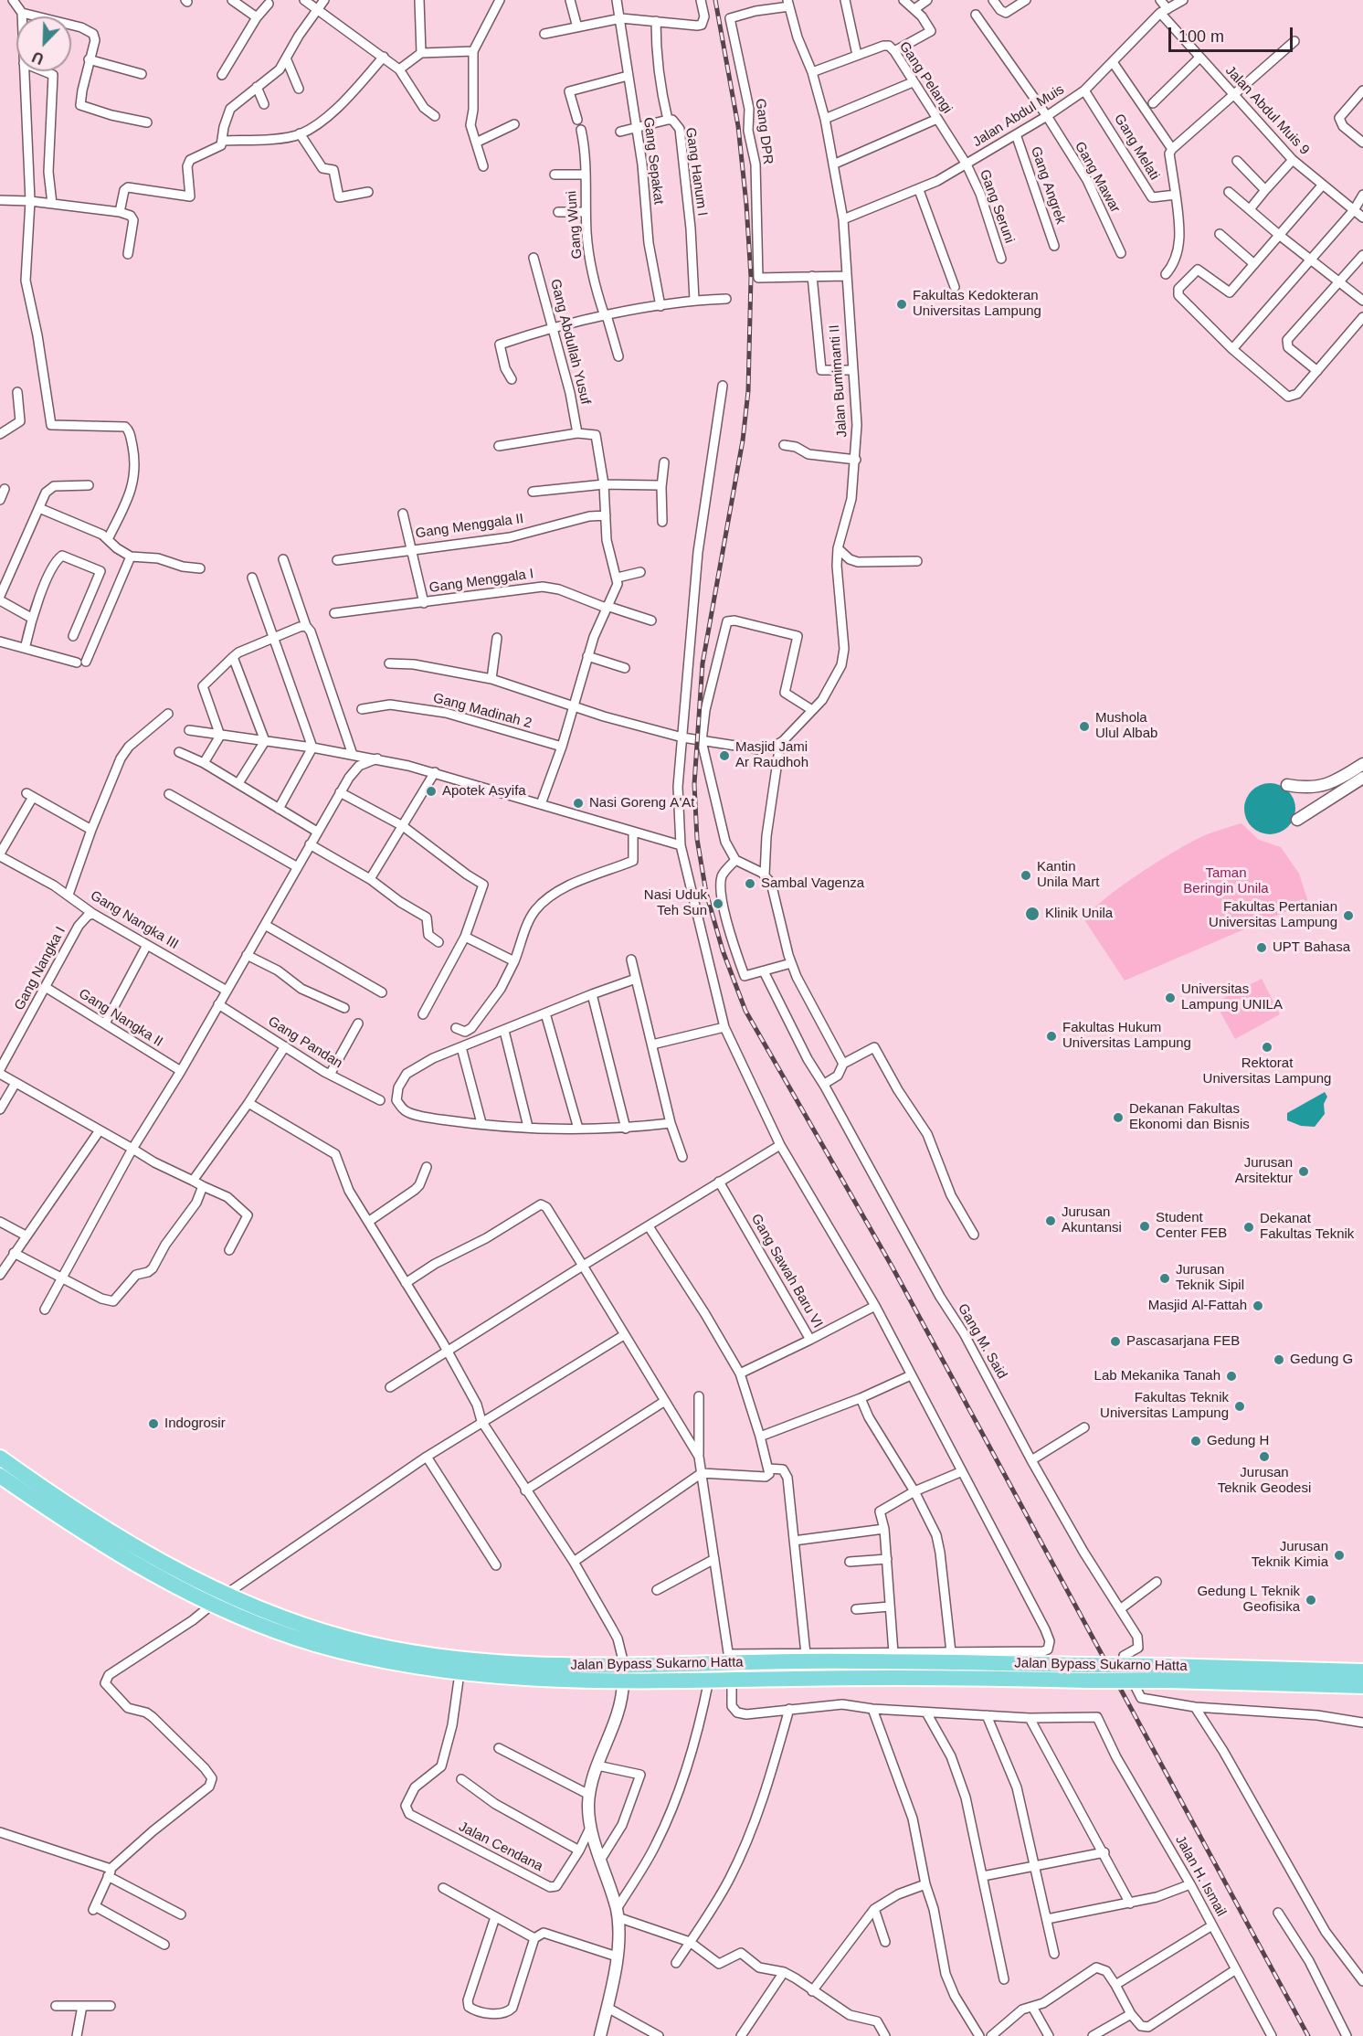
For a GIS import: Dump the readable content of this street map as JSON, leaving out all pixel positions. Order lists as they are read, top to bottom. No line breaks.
{"streets":{"highway":["Jalan Bypass Sukarno Hatta"],"street":["Gang Pelangi","Jalan Abdul Muis 9","Jalan Abdul Muis","Gang DPR","Gang Melati","Gang Sepakat","Gang Hanum I","Gang Mawar","Gang Angrek","Gang Seruni","Gang Wuni","Gang Abdullah Yusuf","Jalan Bumimanti II","Gang Menggala II","Gang Menggala I","Gang Madinah 2","Gang Nangka III","Gang Nangka I","Gang Nangka II","Gang Pandan","Gang Sawah Baru VI","Gang M. Said","Jalan Cendana","Jalan H. Ismail"]},"crossings":[["Gang Pelangi","Jalan Abdul Muis"],["Gang Pelangi","Gang Seruni"],["Gang Pelangi","Jalan Bumimanti II"],["Jalan Abdul Muis 9","Jalan Abdul Muis"],["Jalan Abdul Muis","Gang Melati"],["Jalan Abdul Muis","Gang Mawar"],["Jalan Abdul Muis","Gang Angrek"],["Jalan Abdul Muis","Gang Seruni"],["Jalan Abdul Muis","Jalan Bumimanti II"],["Gang DPR","Jalan Bumimanti II"],["Gang Nangka III","Gang Nangka I"],["Gang Nangka I","Gang Nangka II"],["Jalan Bypass Sukarno Hatta","Jalan Cendana"]],"parks":["Taman Beringin Unila"],"places":["Fakultas Kedokteran Universitas Lampung","Mushola Ulul Albab","Masjid Jami Ar Raudhoh","Apotek Asyifa","Nasi Goreng A'At","Kantin Unila Mart","Sambal Vagenza","Nasi Uduk Teh Sun","Klinik Unila","Fakultas Pertanian Universitas Lampung","UPT Bahasa","Universitas Lampung UNILA","Fakultas Hukum Universitas Lampung","Rektorat Universitas Lampung","Dekanan Fakultas Ekonomi dan Bisnis","Jurusan Arsitektur","Jurusan Akuntansi","Student Center FEB","Dekanat Fakultas Teknik","Jurusan Teknik Sipil","Masjid Al-Fattah","Pascasarjana FEB","Gedung G","Lab Mekanika Tanah","Fakultas Teknik Universitas Lampung","Indogrosir","Gedung H","Jurusan Teknik Geodesi","Jurusan Teknik Kimia","Gedung L Teknik Geofisika"],"scale_bar":"100 m","north":"bottom left"}
